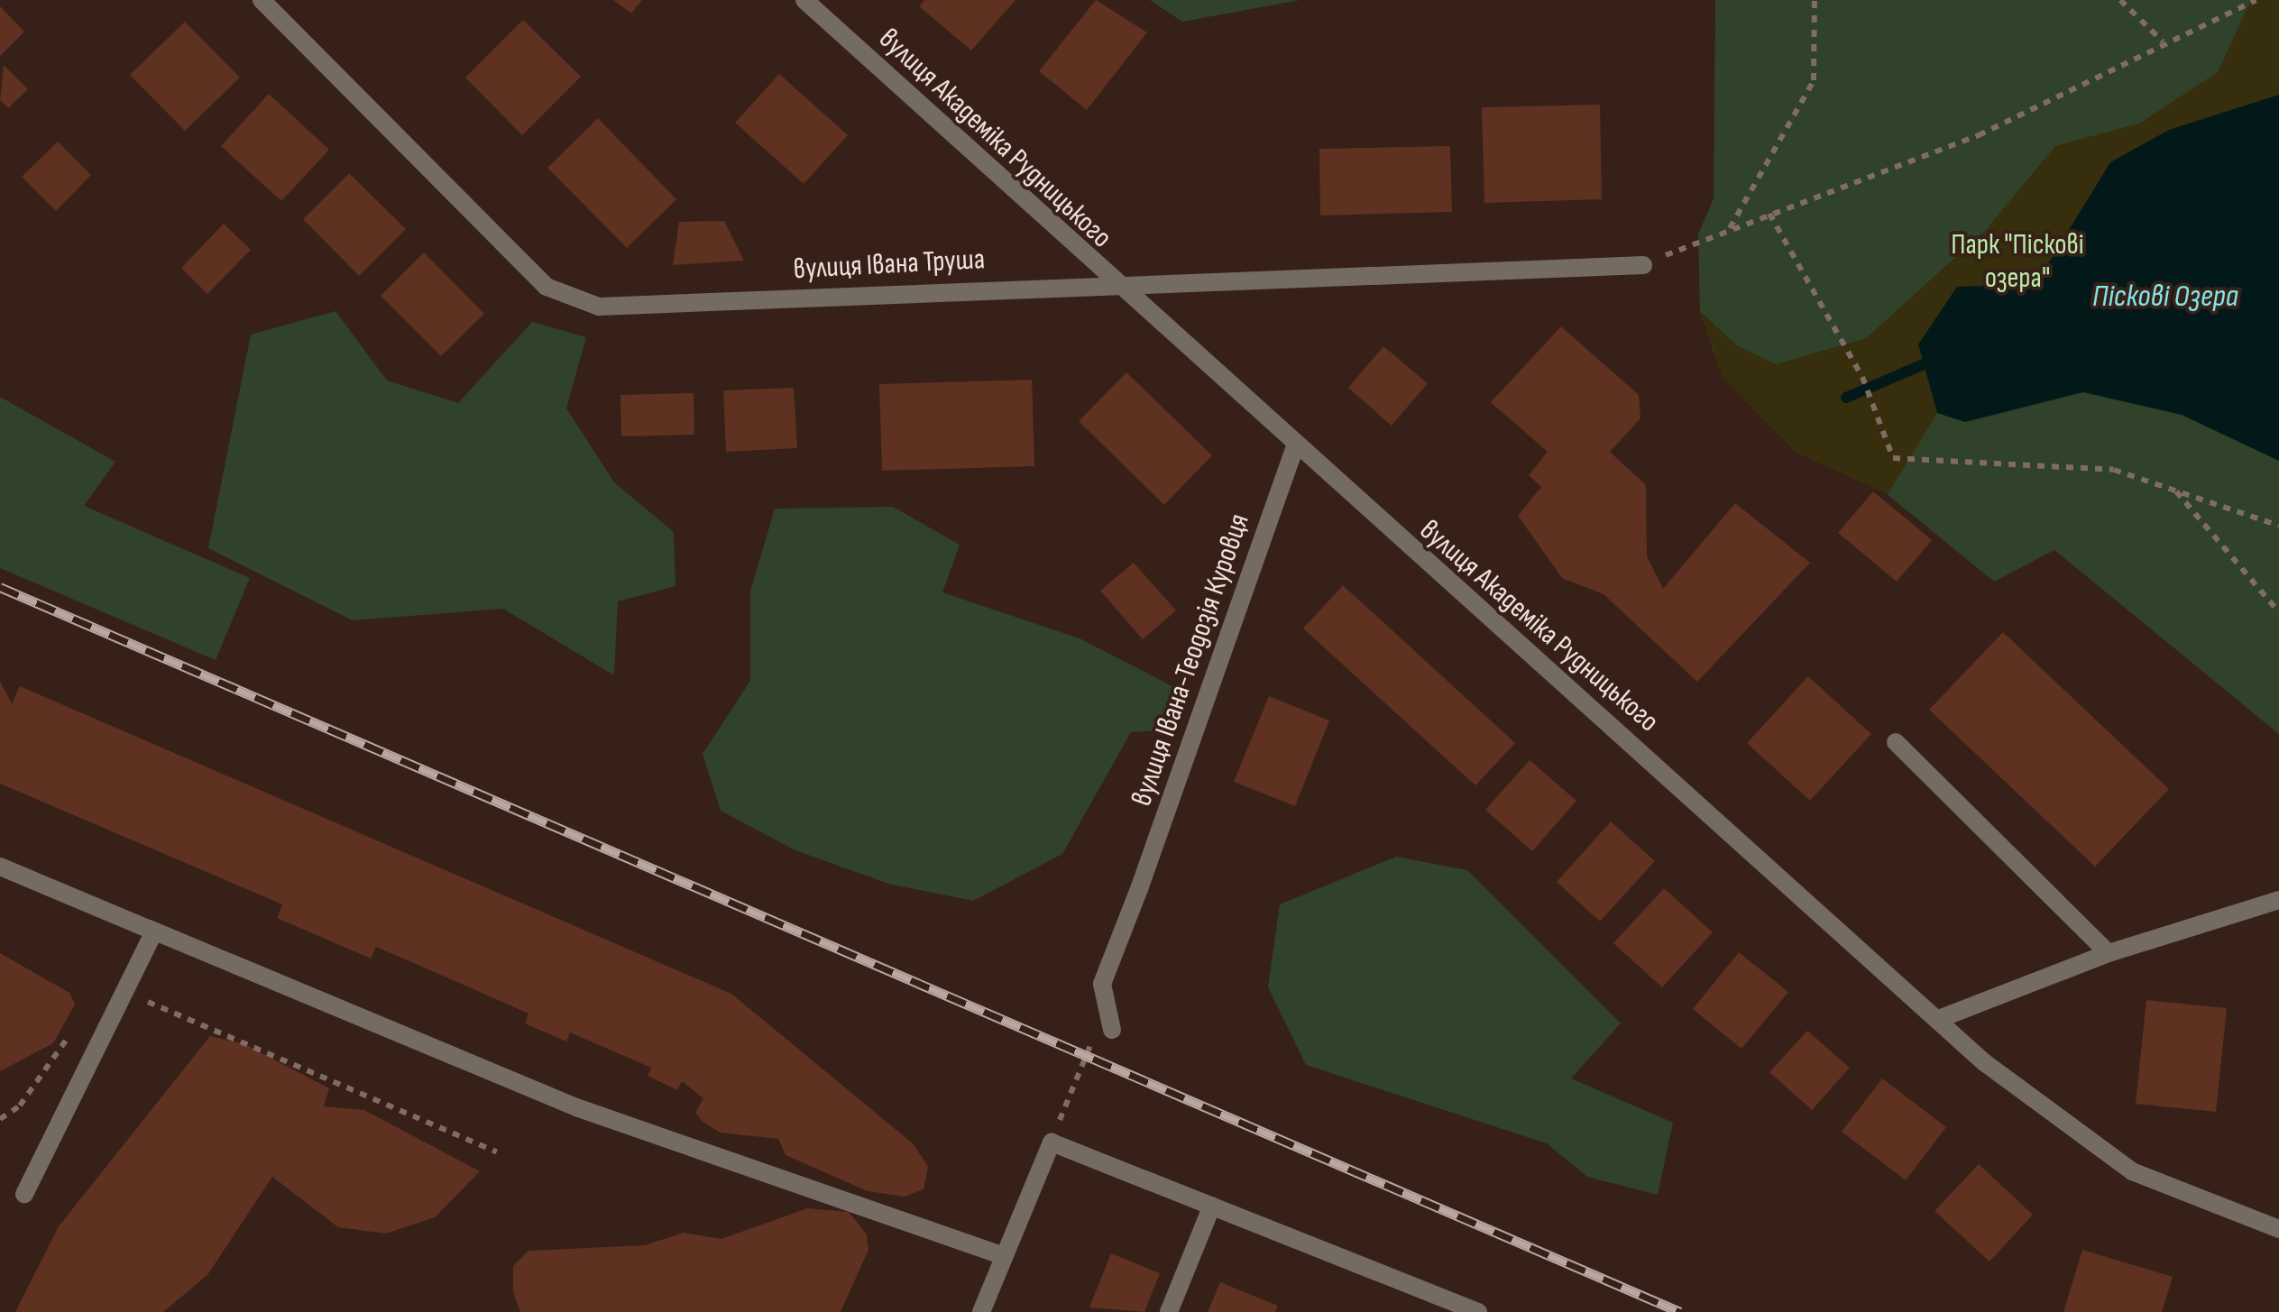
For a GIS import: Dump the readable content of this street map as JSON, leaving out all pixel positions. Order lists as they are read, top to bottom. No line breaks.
{"streets":{"street":["вулиця Академіка Рудницького","вулиця Івана Труша","вулиця Івана-Теодозія Куровця"]},"crossings":[["вулиця Академіка Рудницького","вулиця Івана Труша"],["вулиця Академіка Рудницького","вулиця Івана-Теодозія Куровця"]],"water":["Піскові Озера"],"parks":["Парк \"Піскові озера\""]}
